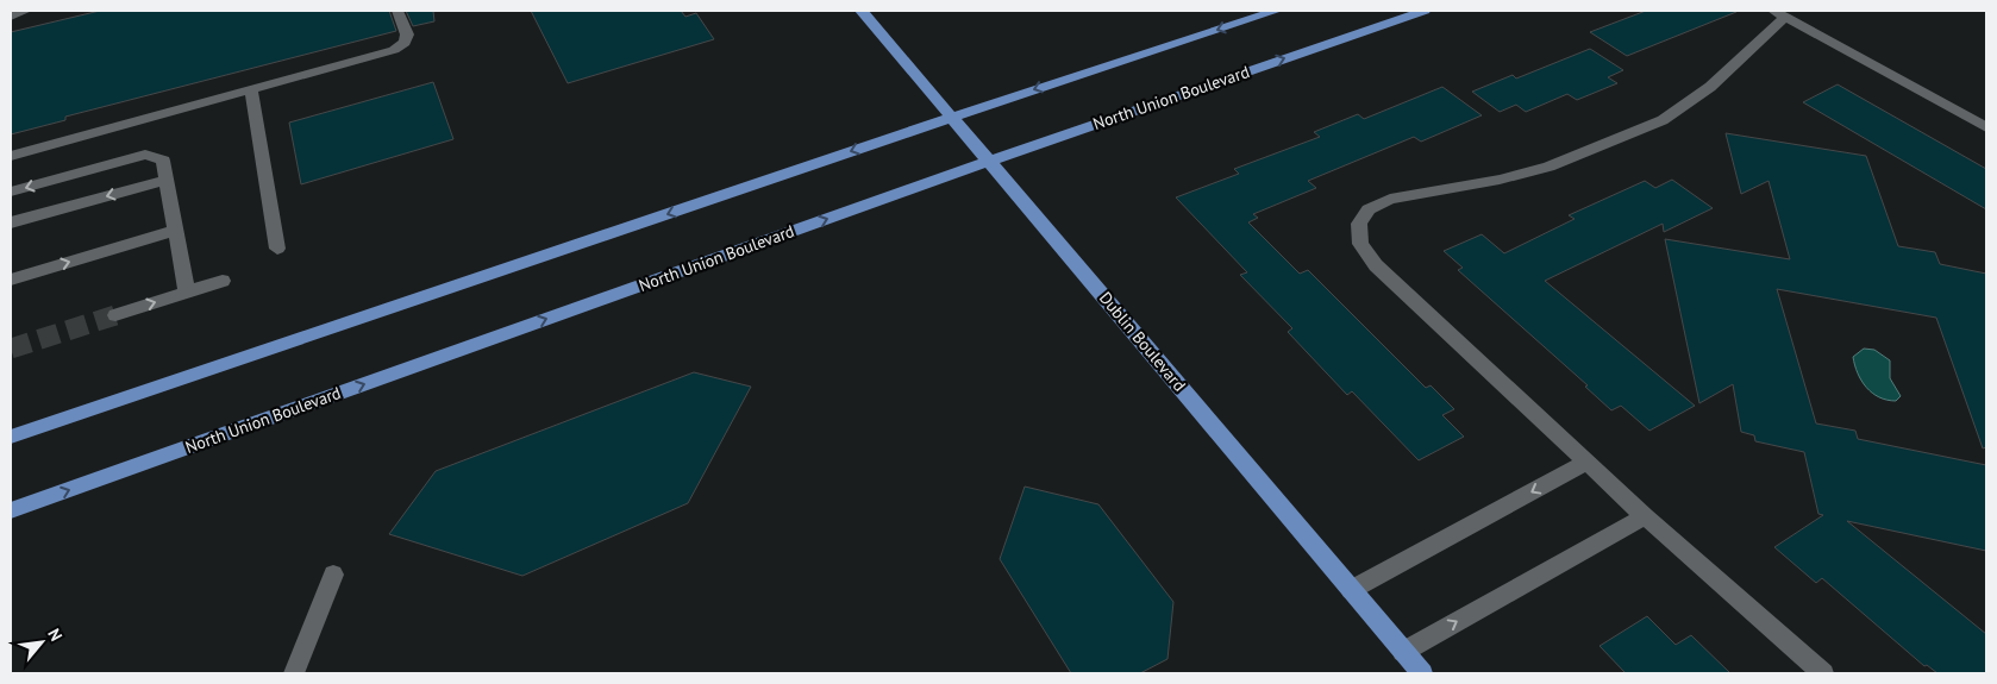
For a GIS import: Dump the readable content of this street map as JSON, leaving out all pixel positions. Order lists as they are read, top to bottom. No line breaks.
{"streets":{"main road":["North Union Boulevard","Dublin Boulevard"]},"crossings":[["North Union Boulevard","Dublin Boulevard"]],"north":"top right"}
